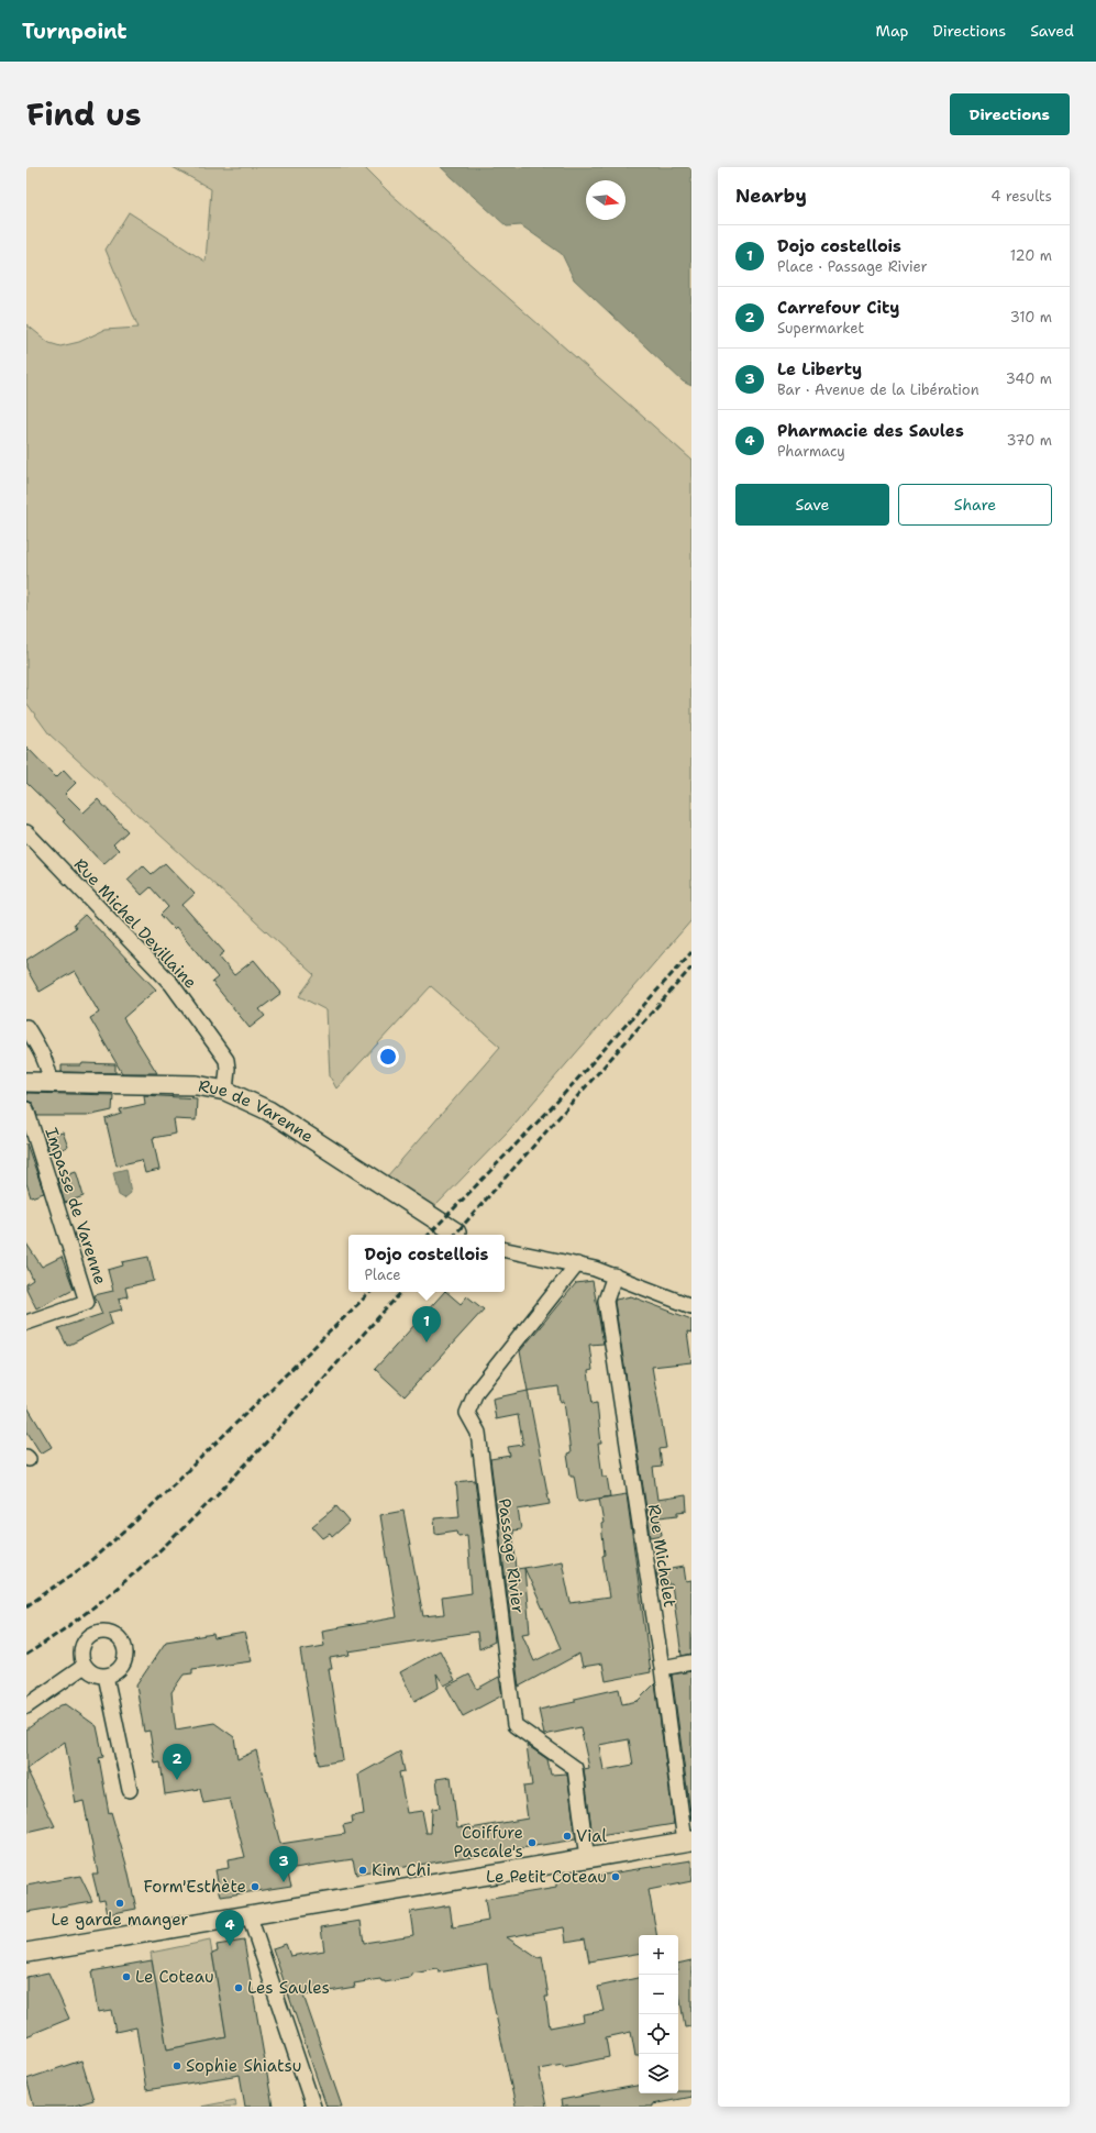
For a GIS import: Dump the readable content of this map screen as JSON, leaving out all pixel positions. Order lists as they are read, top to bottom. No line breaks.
{"streets":{"street":["Rue Michel Devillaine","Rue de Varenne","Impasse de Varenne","Passage Rivier","Rue Michelet"]},"crossings":[["Rue Michel Devillaine","Rue de Varenne"]],"places":["Vial","Coiffure Pascale's","Kim Chi","Le Petit Coteau","Form'Esthète","Le garde manger","Le Coteau","Les Saules","Sophie Shiatsu"],"north":"right","page":{"header":"Turnpoint","nav":["Map","Directions","Saved"],"title":"Find us","buttons":["Directions",["Save","Share"]],"heading":["Nearby","4 results"],"list":[{"mark":"1","name":"Dojo costellois","note":"Place · Passage Rivier","value":"120 m"},{"mark":"2","name":"Carrefour City","note":"Supermarket","value":"310 m"},{"mark":"3","name":"Le Liberty","note":"Bar · Avenue de la Libération","value":"340 m"},{"mark":"4","name":"Pharmacie des Saules","note":"Pharmacy","value":"370 m"}],"popup":["Dojo costellois","Place"],"pins":["1","2","3","4"],"map_buttons":["+","−"]}}
